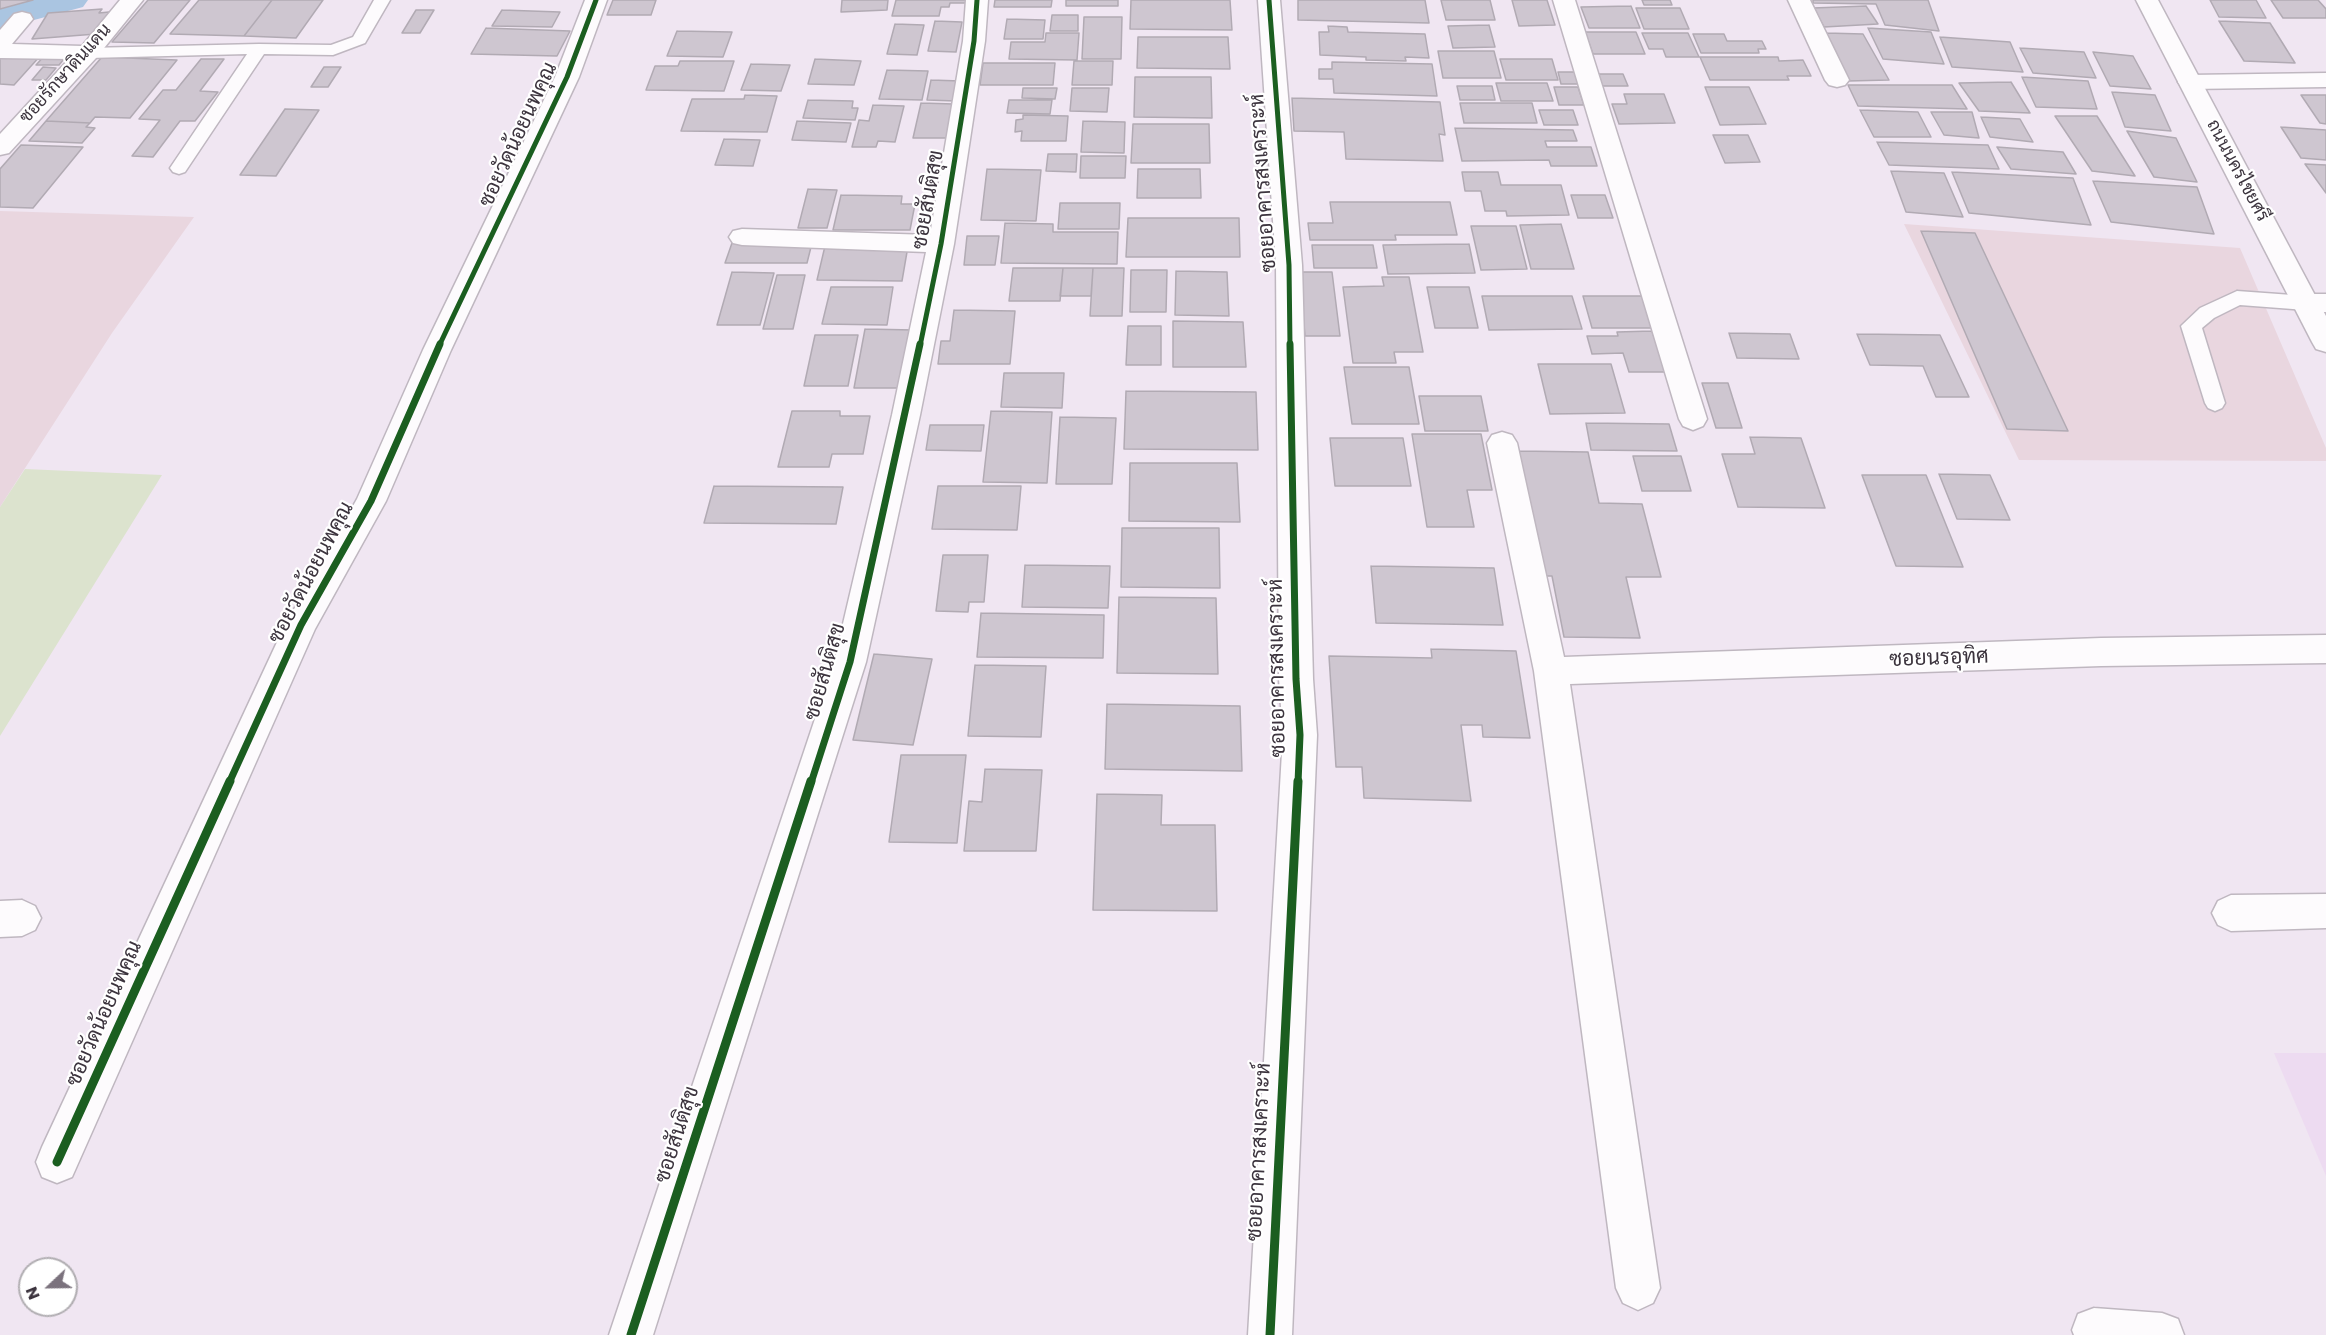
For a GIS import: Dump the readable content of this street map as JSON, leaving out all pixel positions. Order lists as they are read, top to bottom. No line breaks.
{"streets":{"street":["ซอยรักษาดินแดน","ซอยวัดน้อยนพคุณ","ถนนนครไชยศรี","ซอยอาคารสงเคราะห์","ซอยสันติสุข","ซอยนรอุทิศ"]},"north":"left"}
